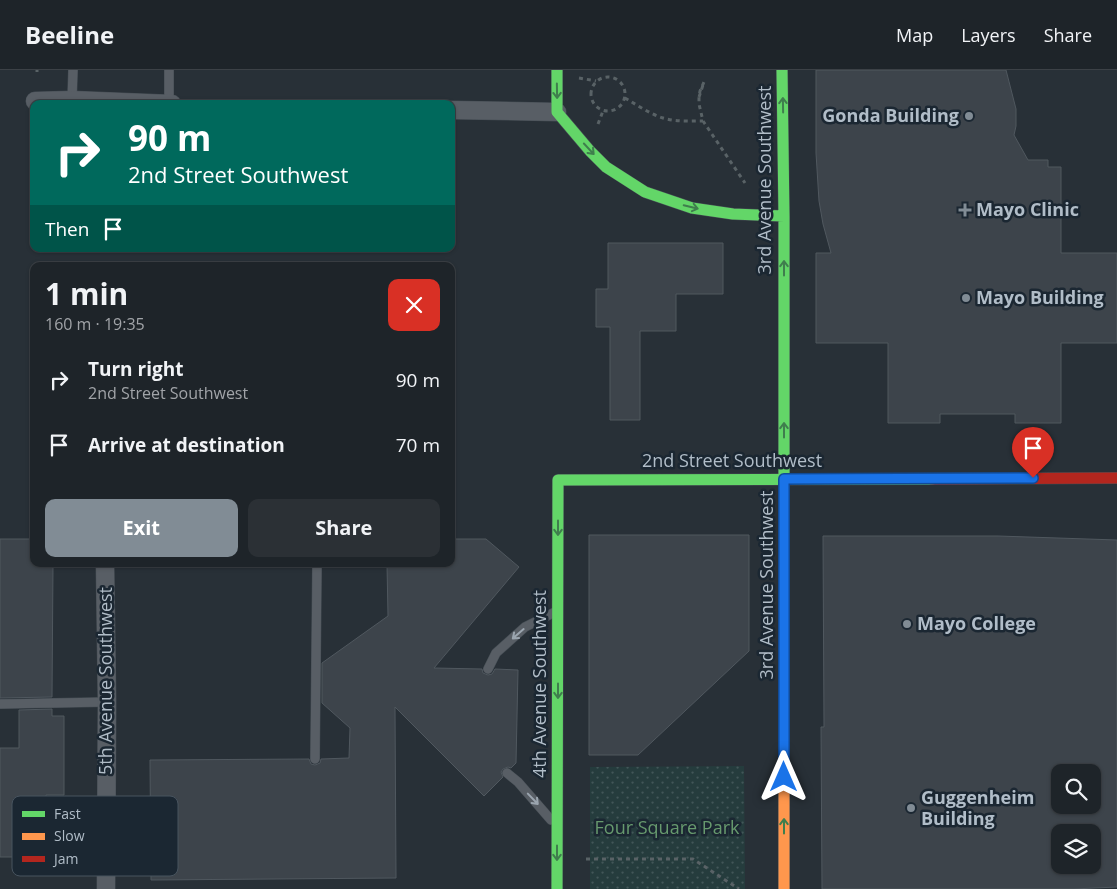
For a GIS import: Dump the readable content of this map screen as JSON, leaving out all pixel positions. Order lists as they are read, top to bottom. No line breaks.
{"streets":{"main road":["3rd Avenue Southwest","2nd Street Southwest","4th Avenue Southwest"],"street":["5th Avenue Southwest"]},"crossings":[["3rd Avenue Southwest","2nd Street Southwest"],["2nd Street Southwest","4th Avenue Southwest"]],"one_way":["3rd Avenue Southwest","4th Avenue Southwest"],"parks":["Four Square Park"],"places":{"other":["Gonda Building","Mayo Building","Mayo College","Guggenheim Building"],"health":["Mayo Clinic"]},"legend":["Fast","Slow","Jam"],"page":{"header":"Beeline","nav":["Map","Layers","Share"],"turn":["90 m","2nd Street Southwest"],"then":"Then","heading":["1 min","160 m · 19:35"],"list":[{"name":"Turn right","note":"2nd Street Southwest","value":"90 m"},{"name":"Arrive at destination","value":"70 m"}],"buttons":["Exit","Share"]}}
